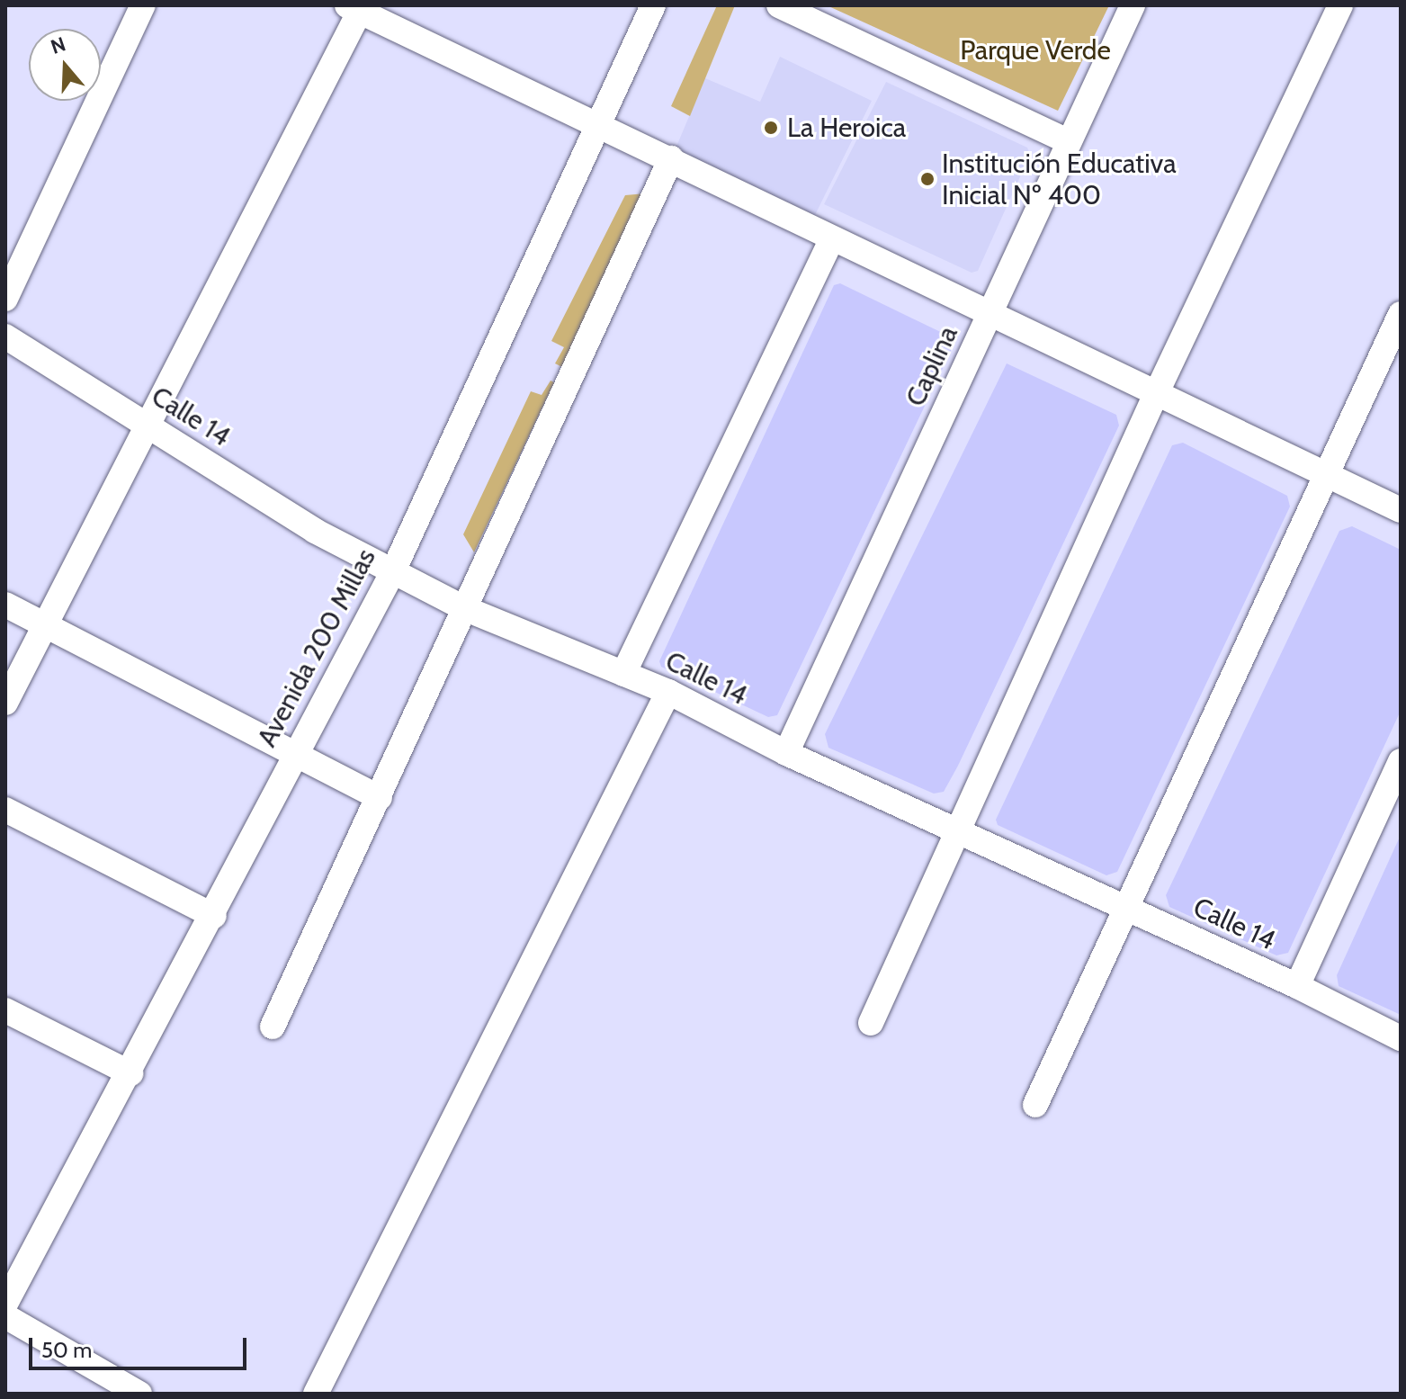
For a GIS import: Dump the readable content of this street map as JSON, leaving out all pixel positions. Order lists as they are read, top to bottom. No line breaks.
{"streets":{"street":["Caplina","Calle 14","Avenida 200 Millas"]},"crossings":[["Caplina","Calle 14"],["Calle 14","Avenida 200 Millas"]],"parks":["Parque Verde"],"places":["La Heroica","Institución Educativa Inicial Nº 400"],"scale_bar":"50 m","north":"top"}
